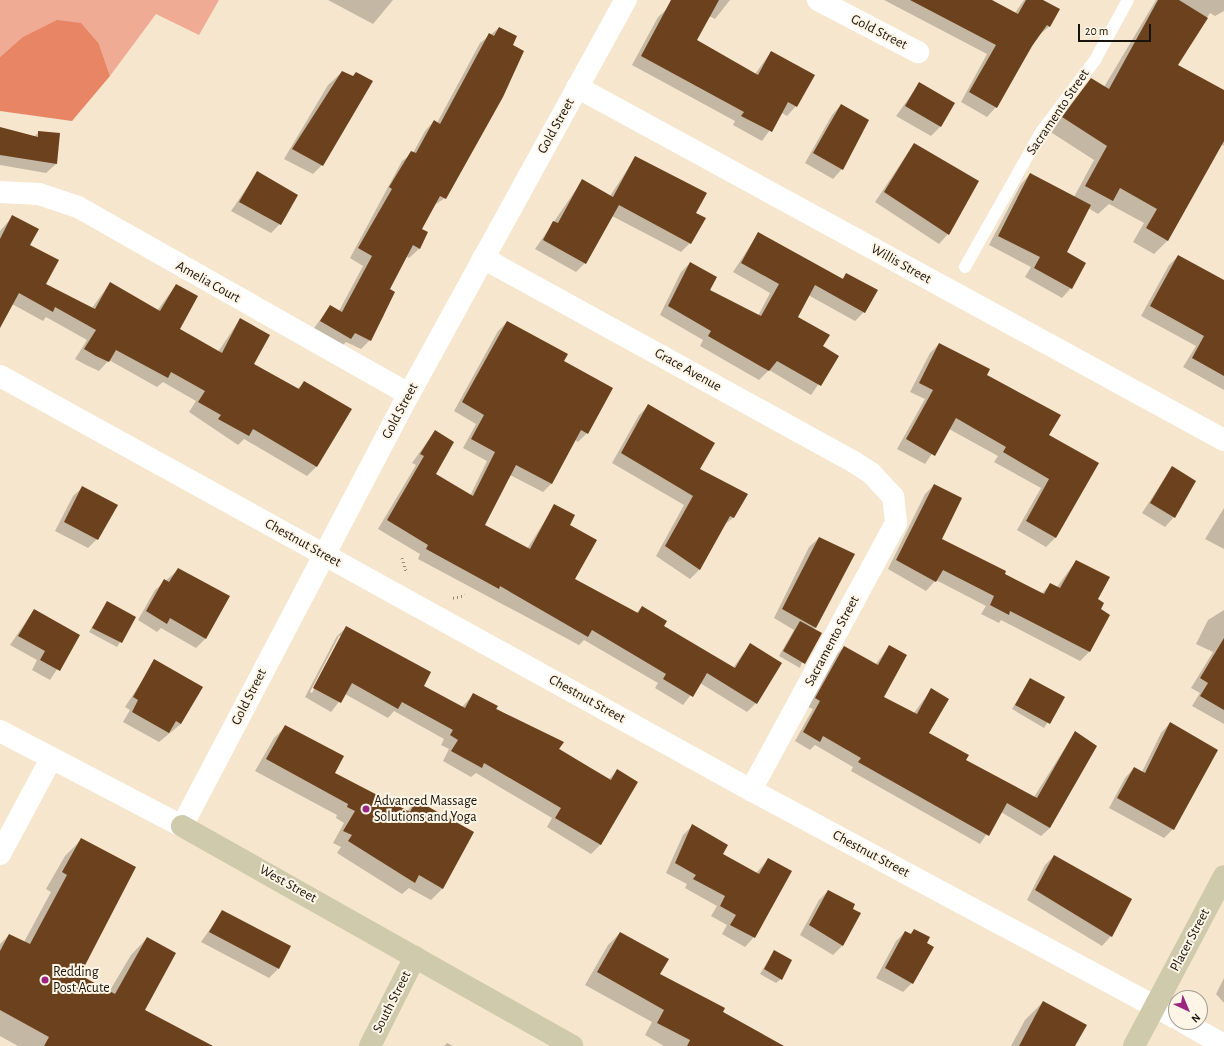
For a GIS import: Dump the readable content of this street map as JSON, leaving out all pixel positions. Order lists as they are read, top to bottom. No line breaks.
{"streets":{"street":["Gold Street","Sacramento Street","Willis Street","Amelia Court","Grace Avenue","Chestnut Street","West Street","Placer Street","South Street"]},"crossings":[["Gold Street","Willis Street"],["Gold Street","Amelia Court"],["Gold Street","Grace Avenue"],["Gold Street","Chestnut Street"],["Gold Street","West Street"],["Sacramento Street","Grace Avenue"],["Sacramento Street","Chestnut Street"],["Chestnut Street","Placer Street"],["West Street","South Street"]],"places":["Advanced Massage Solutions and Yoga","Redding Post Acute"],"scale_bar":"20 m","north":"bottom right"}
